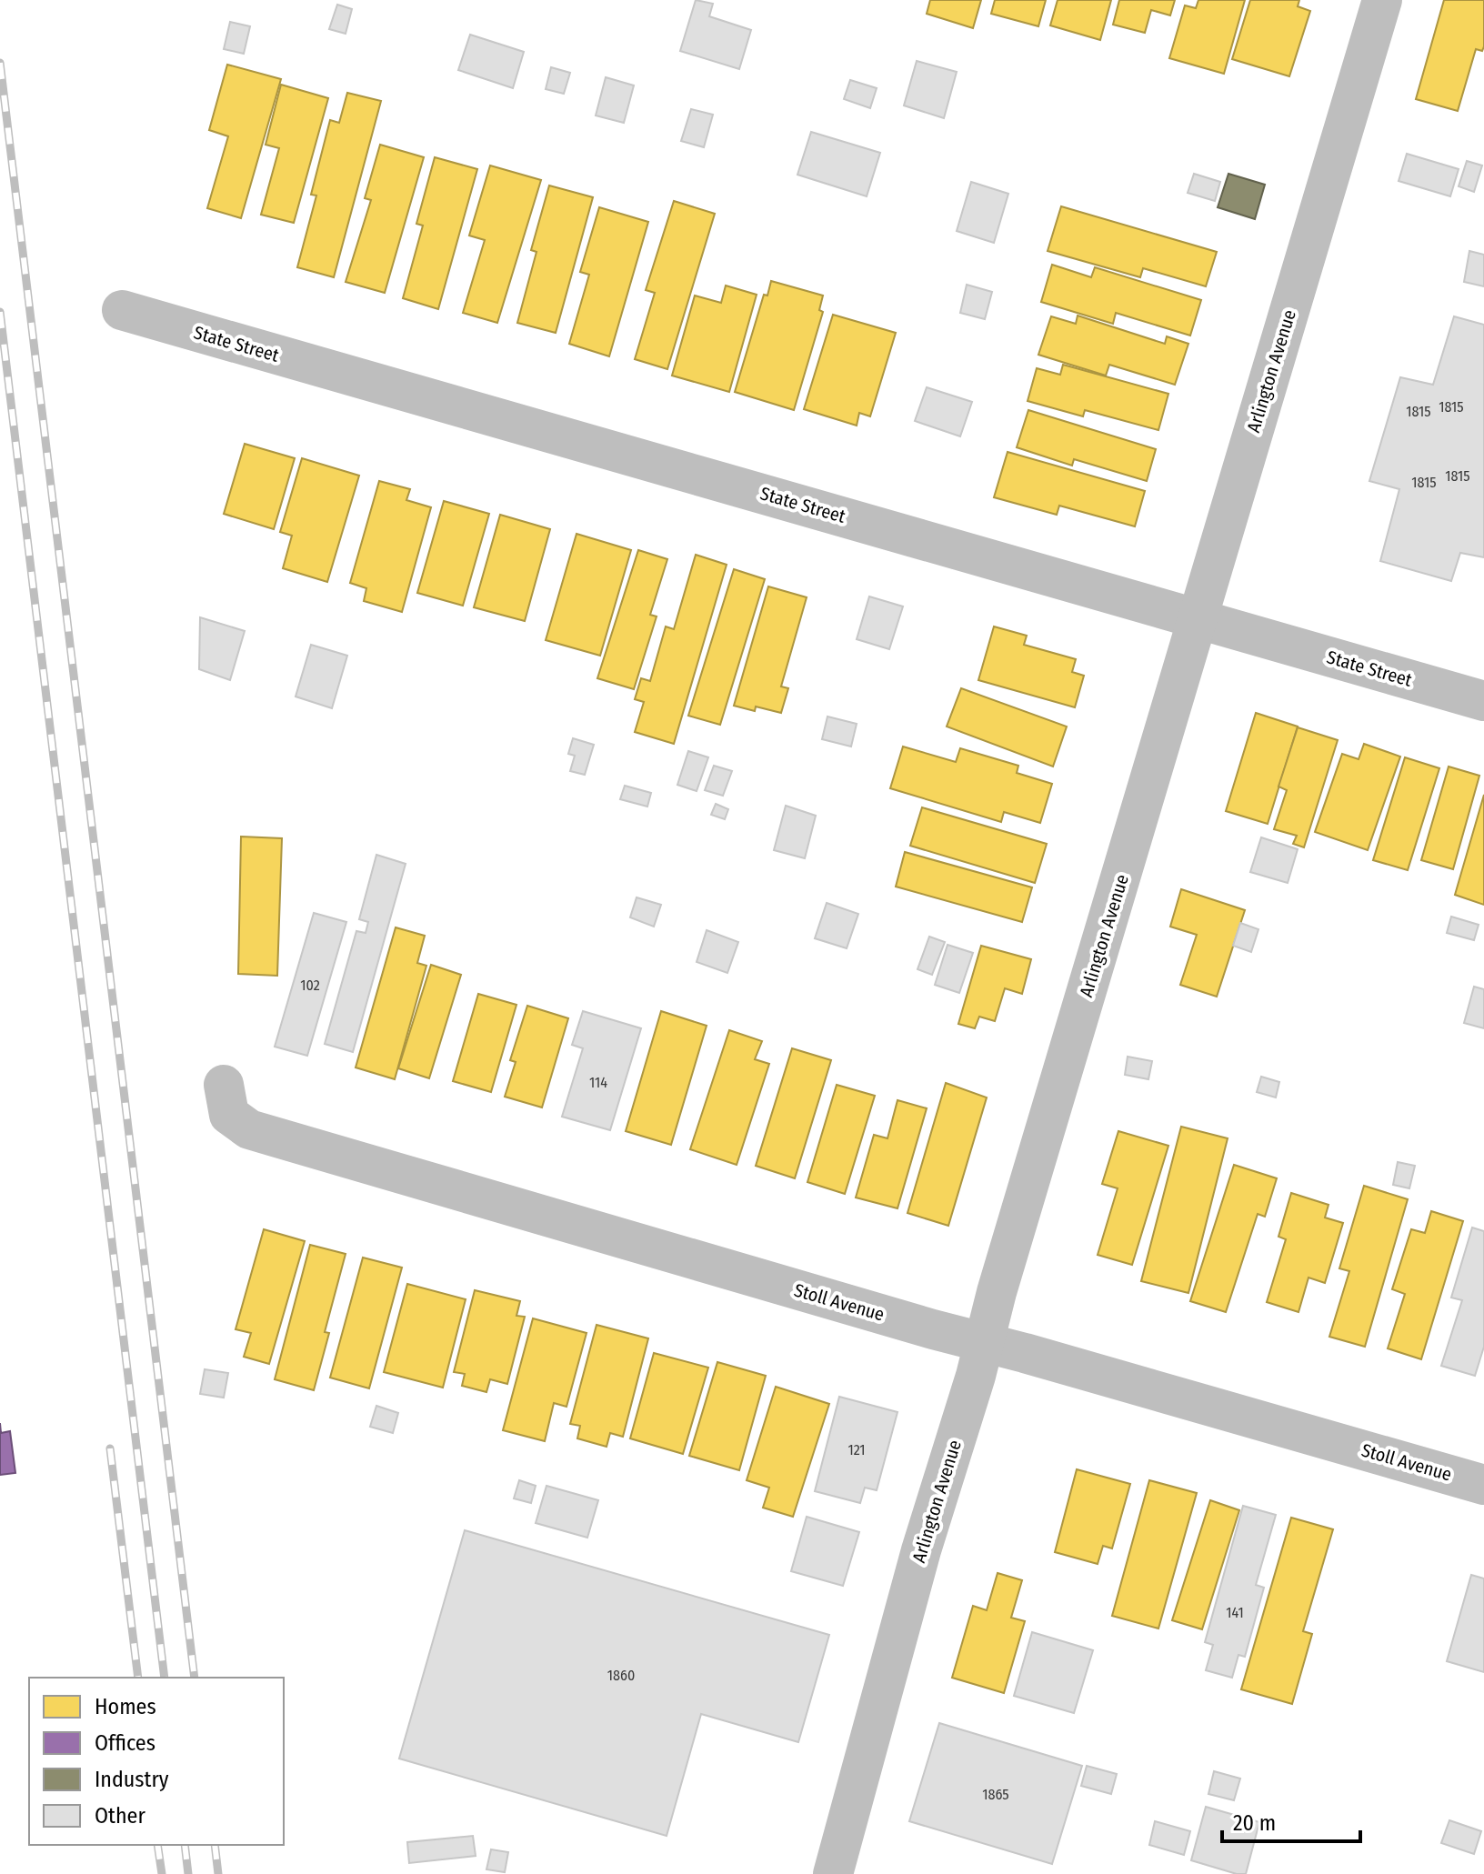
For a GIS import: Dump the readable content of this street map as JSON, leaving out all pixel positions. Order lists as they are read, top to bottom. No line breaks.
{"streets":{"street":["State Street","Arlington Avenue","Stoll Avenue"]},"crossings":[["State Street","Arlington Avenue"],["Arlington Avenue","Stoll Avenue"]],"house_numbers":["1815","1815","1815","1815","102","114","121","141","1860","1865"],"legend":["Homes","Offices","Industry","Other"],"scale_bar":"20 m"}
